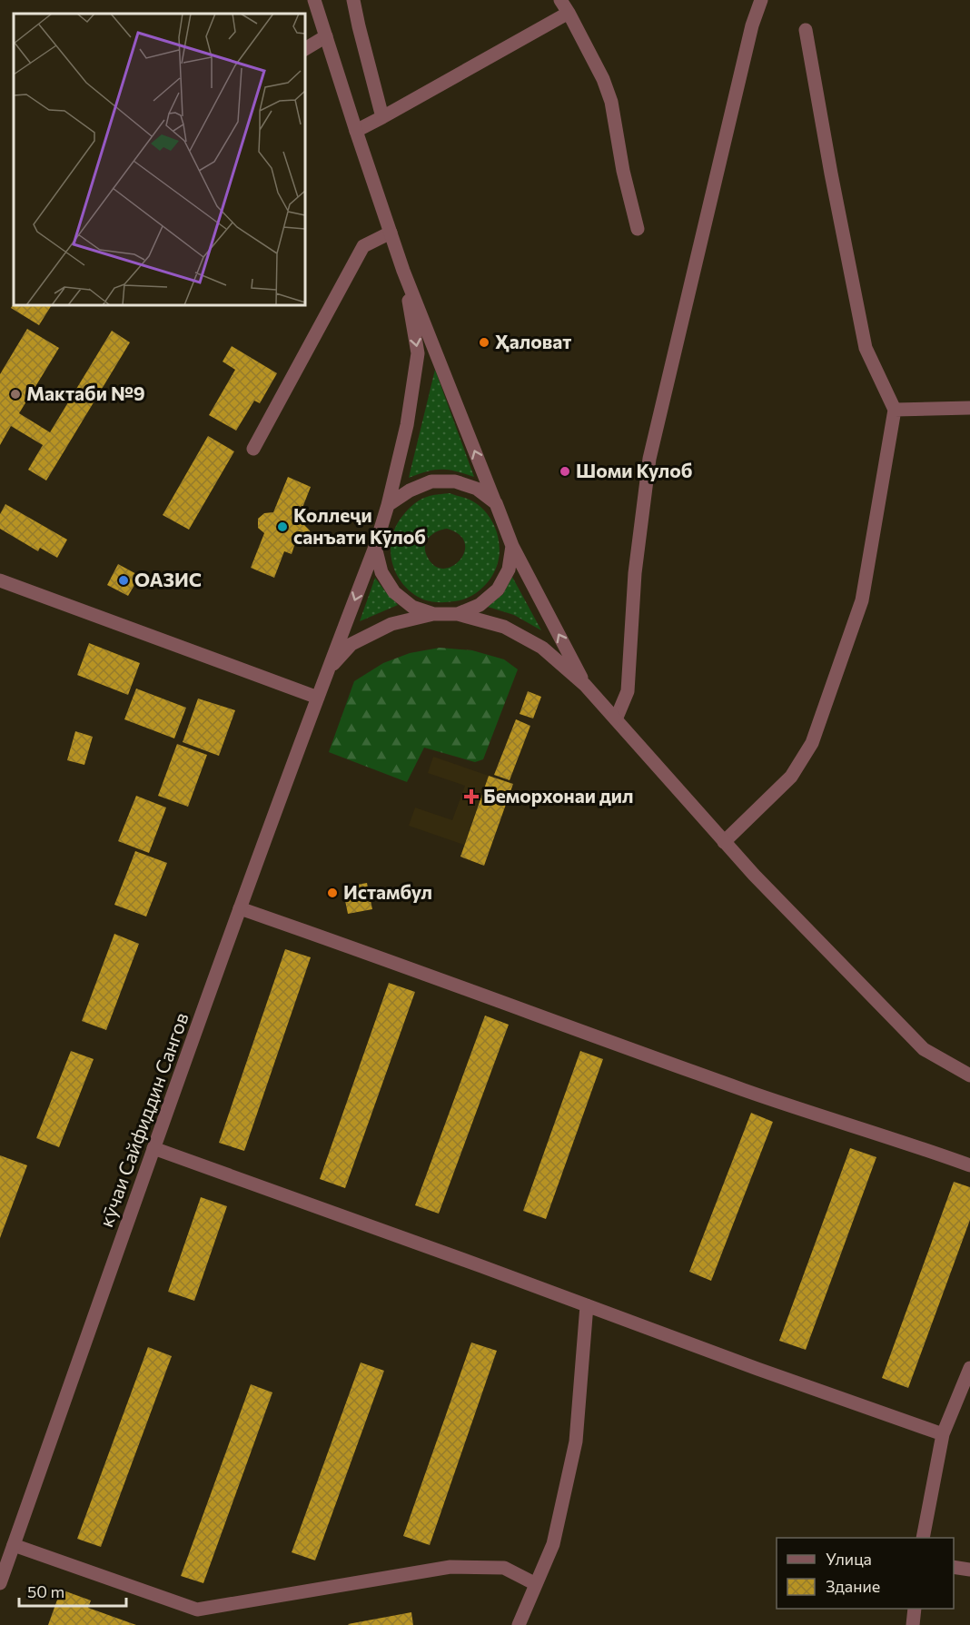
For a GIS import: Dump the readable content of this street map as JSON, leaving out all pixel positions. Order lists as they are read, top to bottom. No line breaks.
{"streets":{"street":["кӯчаи Сайфиддин Сангов"]},"places":{"other":["Ҳаловат","Мактаби №9","Шоми Кулоб","Коллеҷи санъати Кӯлоб","ОАЗИС","Истамбул"],"health":["Беморхонаи дил"]},"legend":["Улица","Здание"],"scale_bar":"50 m"}
